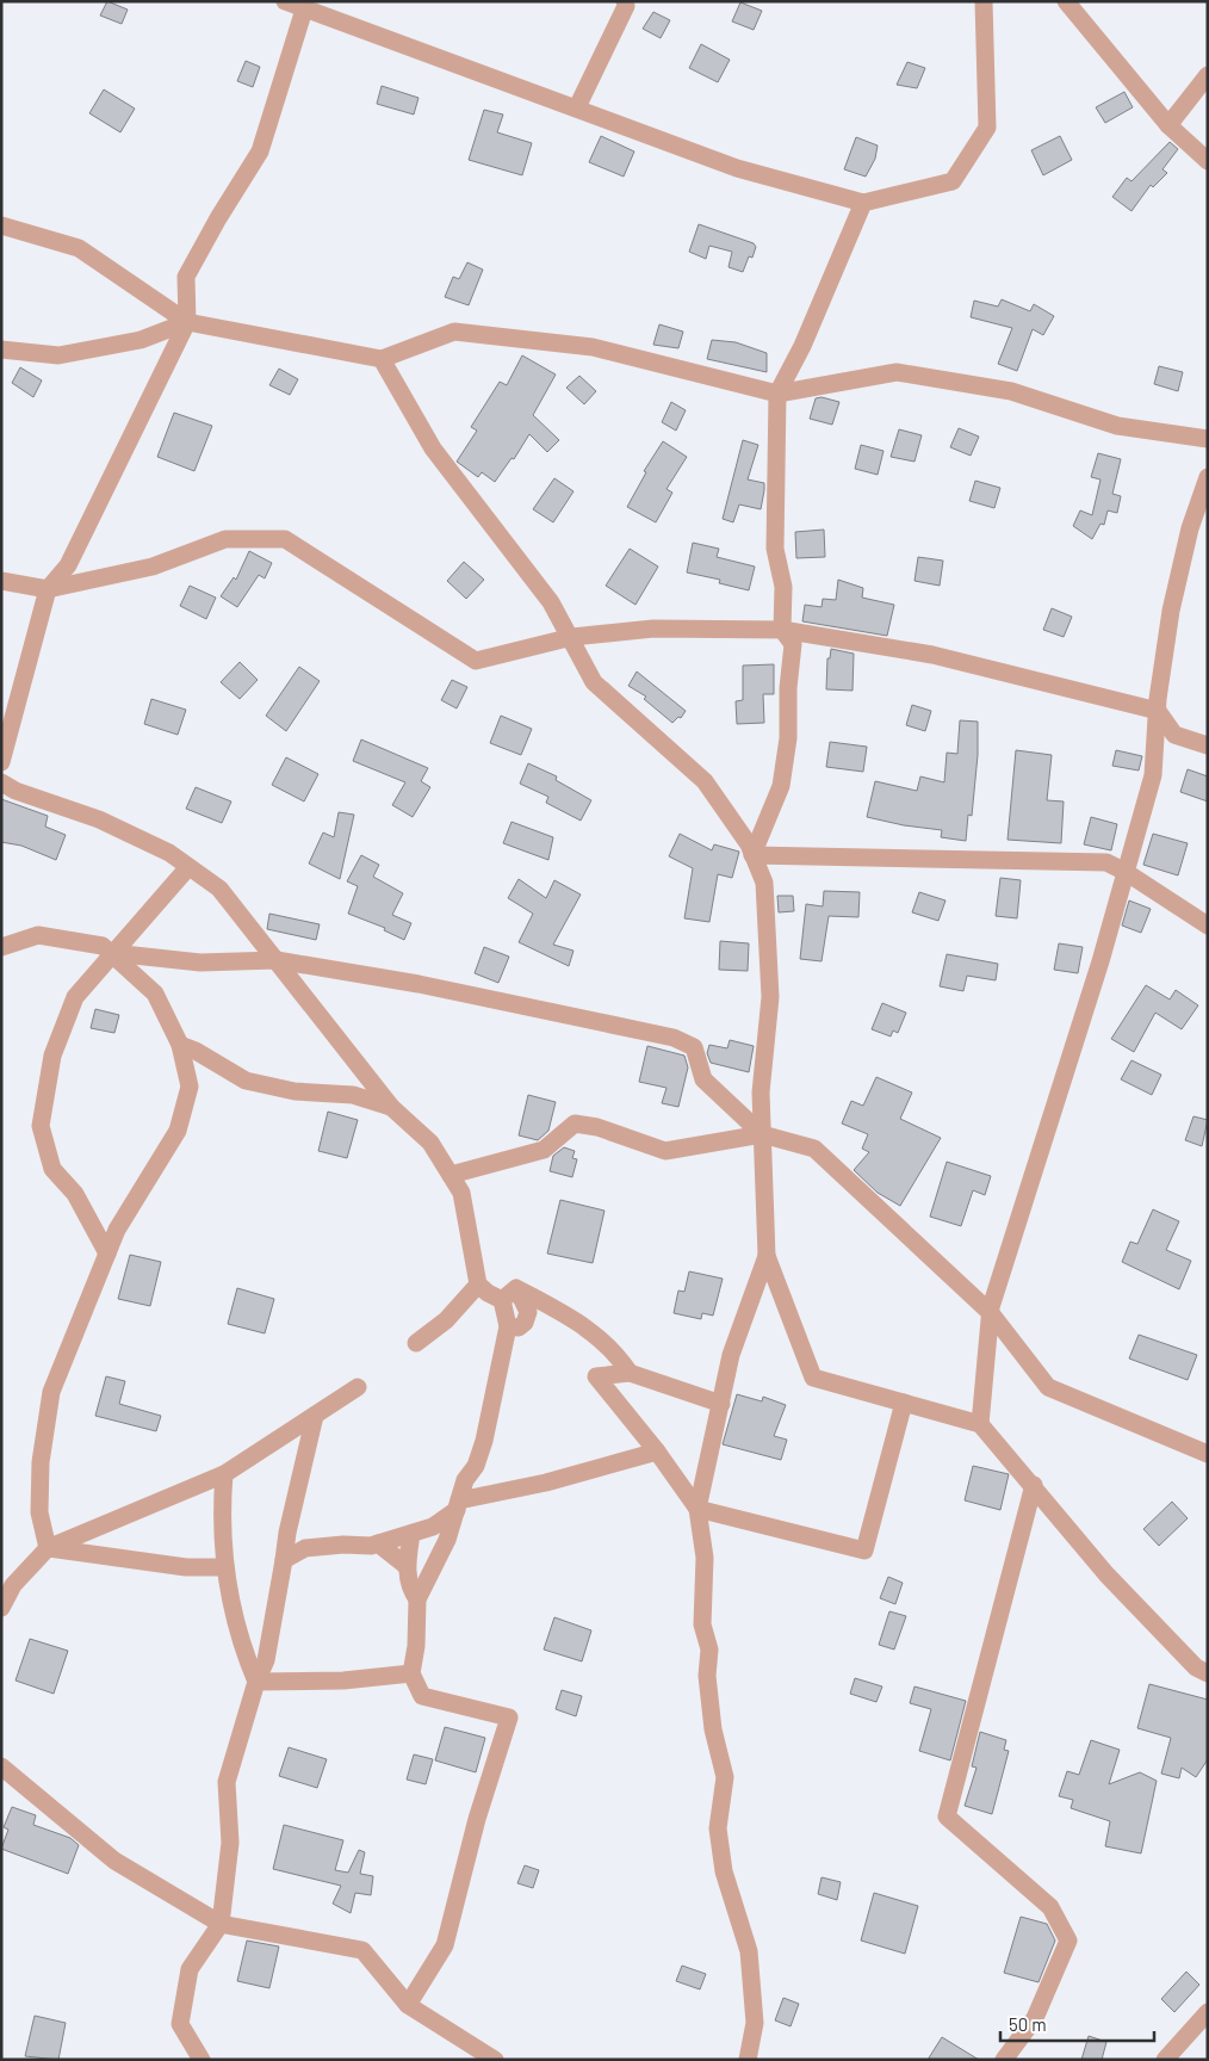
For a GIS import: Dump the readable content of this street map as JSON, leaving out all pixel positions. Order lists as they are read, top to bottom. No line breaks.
{"scale_bar":"50 m"}
